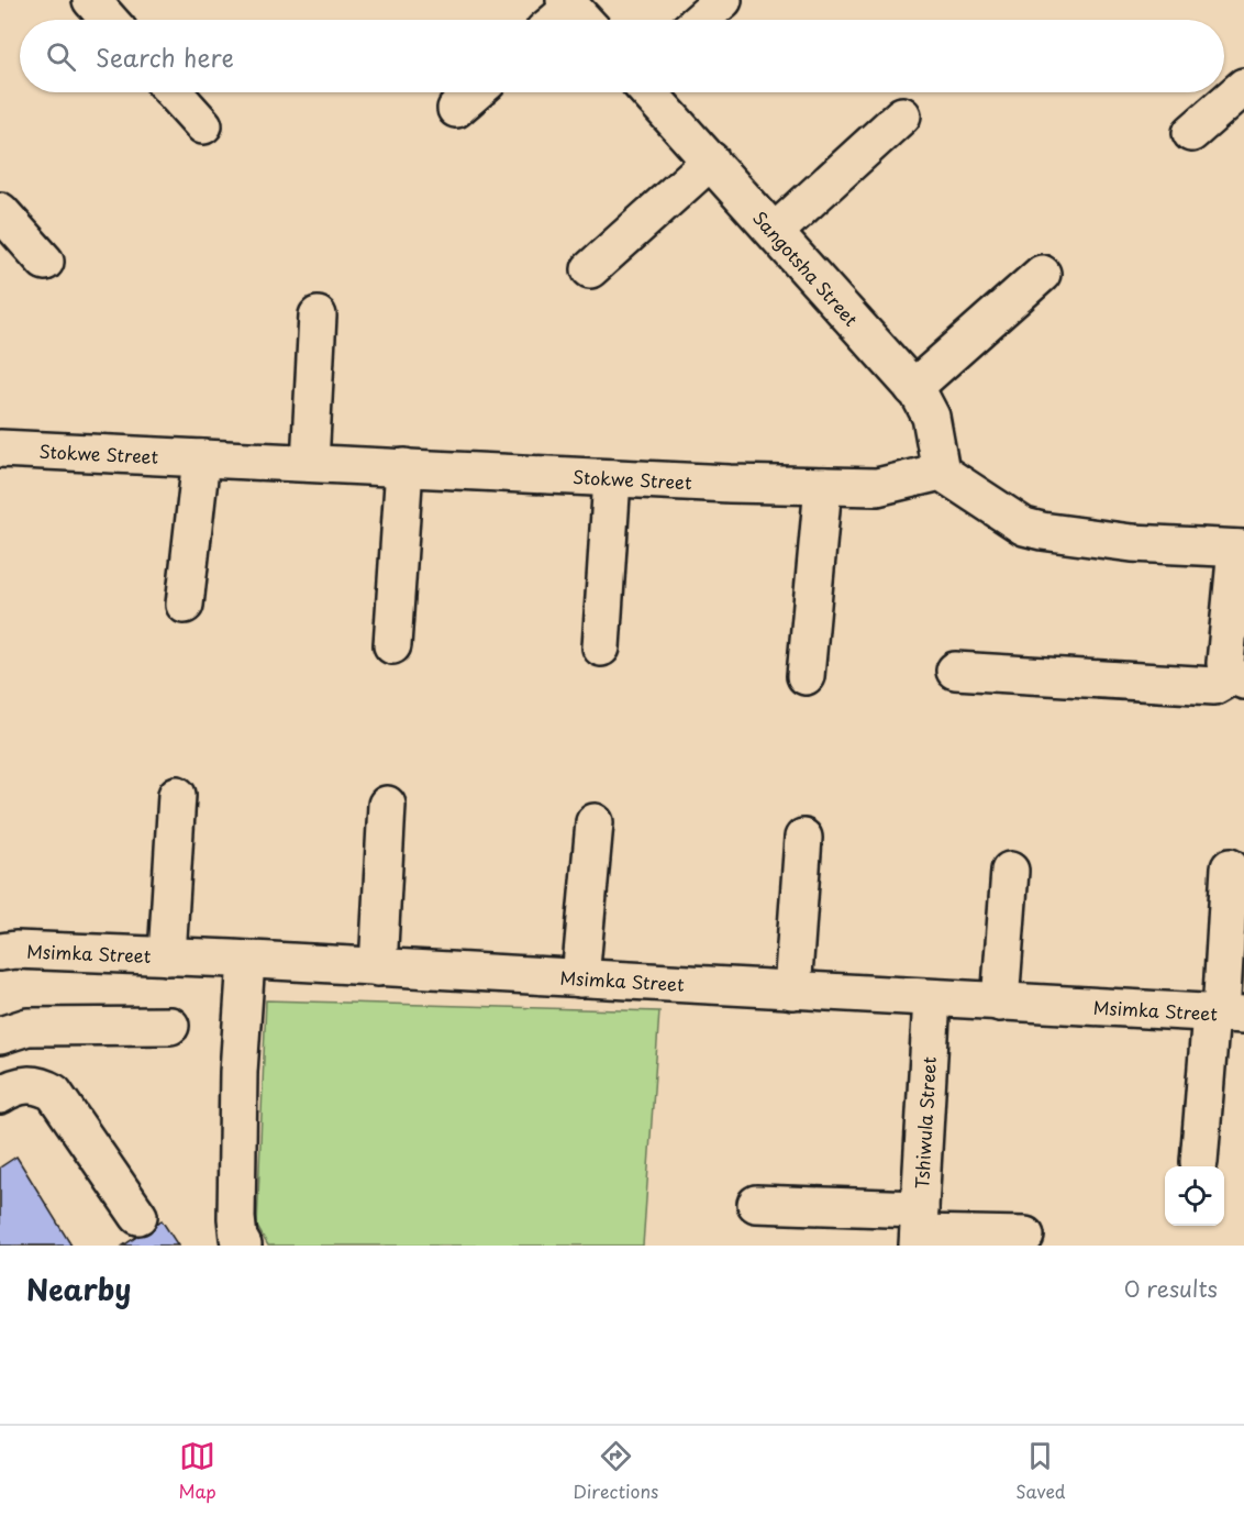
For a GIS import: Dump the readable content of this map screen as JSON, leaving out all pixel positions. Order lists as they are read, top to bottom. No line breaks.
{"streets":{"street":["Sangotsha Street","Stokwe Street","Msimka Street","Tshiwula Street"]},"crossings":[["Sangotsha Street","Stokwe Street"],["Msimka Street","Tshiwula Street"]],"page":{"search":"Search here","heading":["Nearby","0 results"],"nav":["Map","Directions","Saved"]}}
